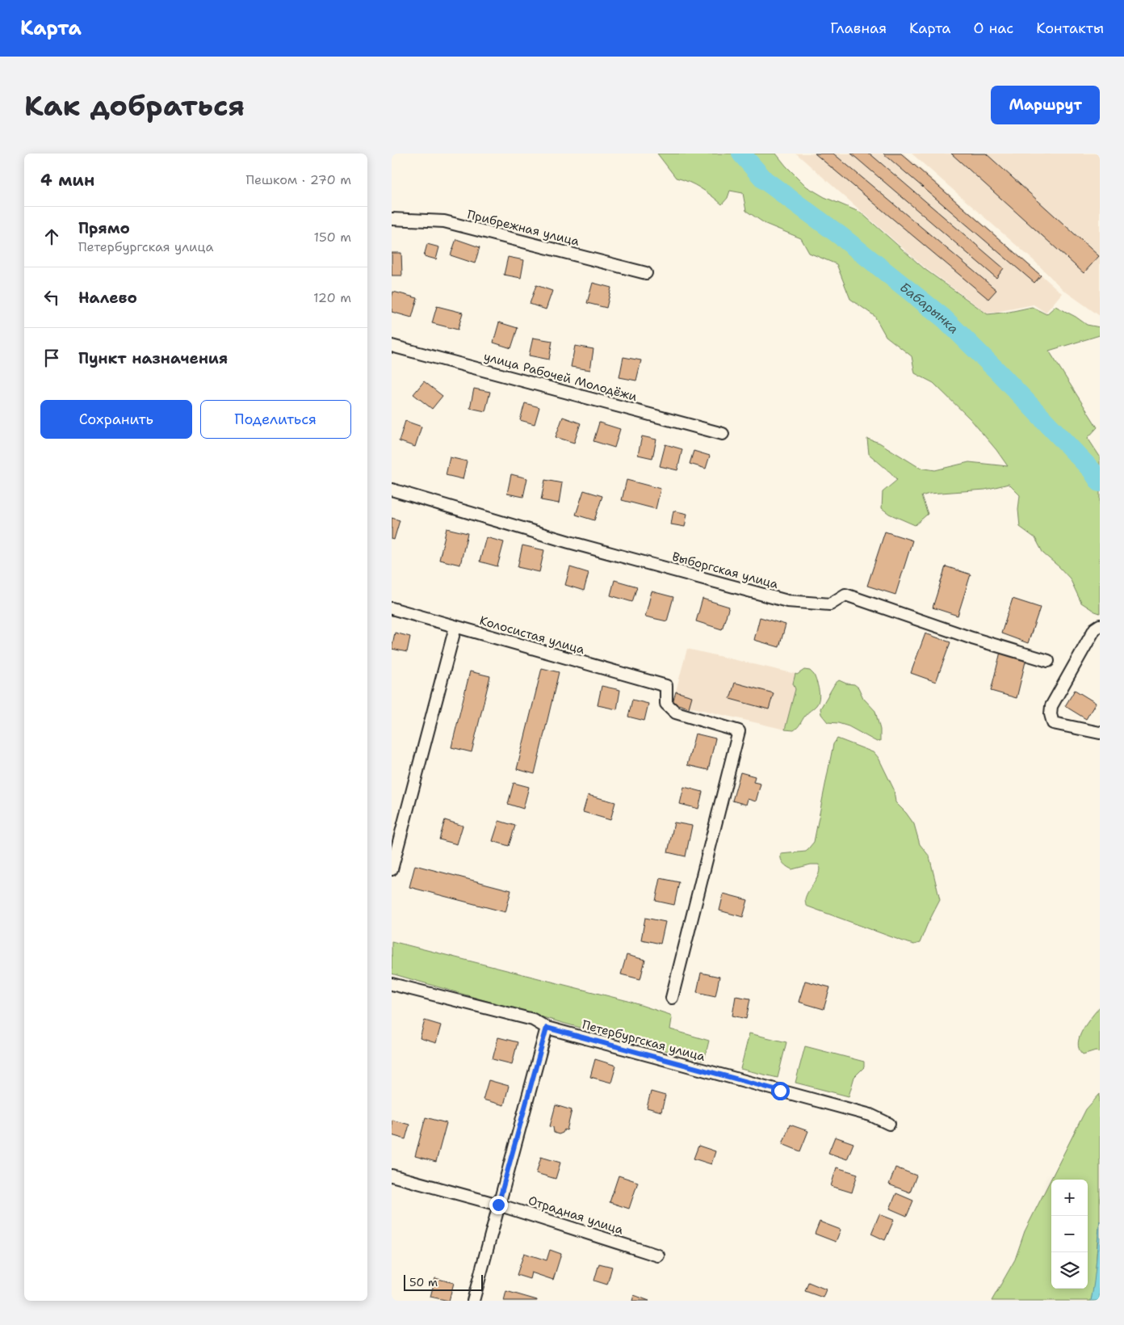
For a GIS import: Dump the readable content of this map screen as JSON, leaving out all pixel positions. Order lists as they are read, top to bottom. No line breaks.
{"streets":{"street":["Прибрежная улица","улица Рабочей Молодёжи","Выборгская улица","Колосистая улица","Петербургская улица","Отрадная улица"]},"water":["Бабарынка"],"scale_bar":"50 m","page":{"header":"Карта","nav":["Главная","Карта","О нас","Контакты"],"buttons":["Маршрут",["Сохранить","Поделиться"]],"title":"Как добраться","heading":["4 мин","Пешком · 270 m"],"list":[["Прямо","Петербургская улица","150 m"],["Налево","120 m"],"Пункт назначения"],"map_buttons":["+","−"],"scale":"50 m"}}
